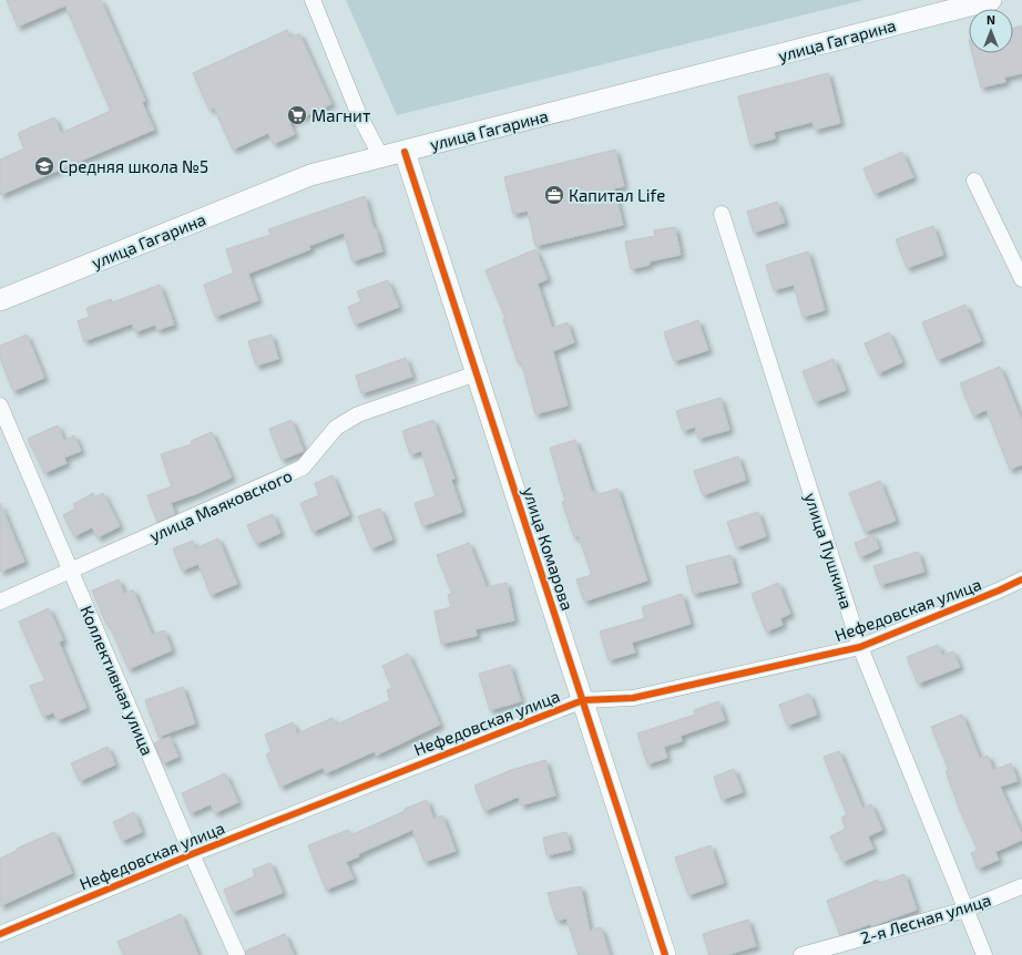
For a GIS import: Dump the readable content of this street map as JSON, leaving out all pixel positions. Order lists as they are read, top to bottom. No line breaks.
{"streets":{"main road":["улица Гагарина","улица Комарова"],"street":["улица Маяковского","улица Пушкина","Нефедовская улица","Коллективная улица","2-я Лесная улица"]},"crossings":[["улица Гагарина","улица Комарова"],["улица Маяковского","улица Комарова"],["улица Маяковского","Коллективная улица"],["улица Комарова","Нефедовская улица"],["улица Пушкина","Нефедовская улица"],["улица Пушкина","2-я Лесная улица"],["Нефедовская улица","Коллективная улица"]],"places":{"supermarket":["Магнит"],"school or university":["Средняя школа №5"],"office":["Капитал Life"]},"north":"top"}
